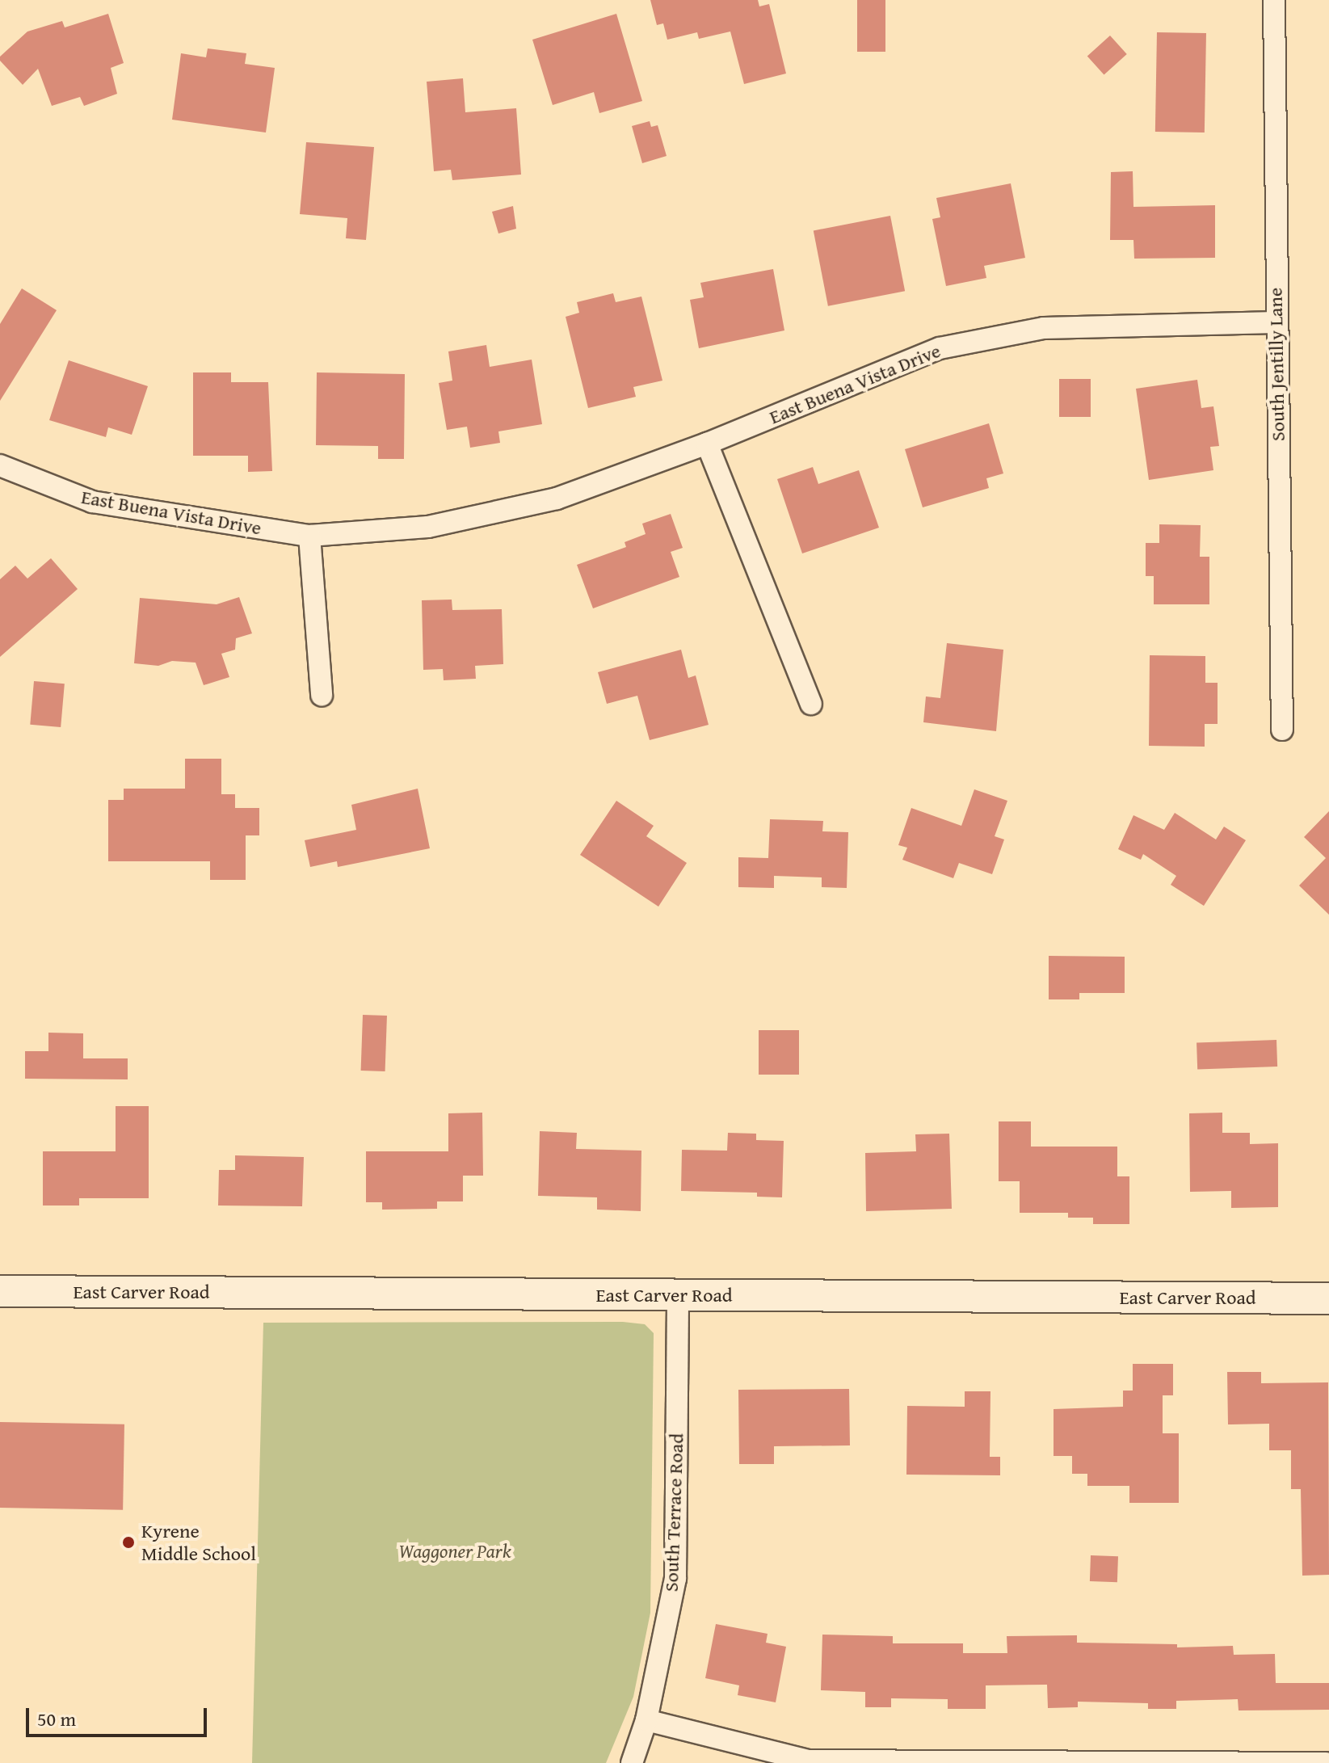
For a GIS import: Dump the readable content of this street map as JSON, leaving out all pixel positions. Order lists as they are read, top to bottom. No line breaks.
{"streets":{"street":["South Jentilly Lane","East Buena Vista Drive","East Carver Road","South Terrace Road"]},"crossings":[["South Jentilly Lane","East Buena Vista Drive"],["East Carver Road","South Terrace Road"]],"parks":["Waggoner Park"],"places":["Kyrene Middle School"],"scale_bar":"50 m"}
